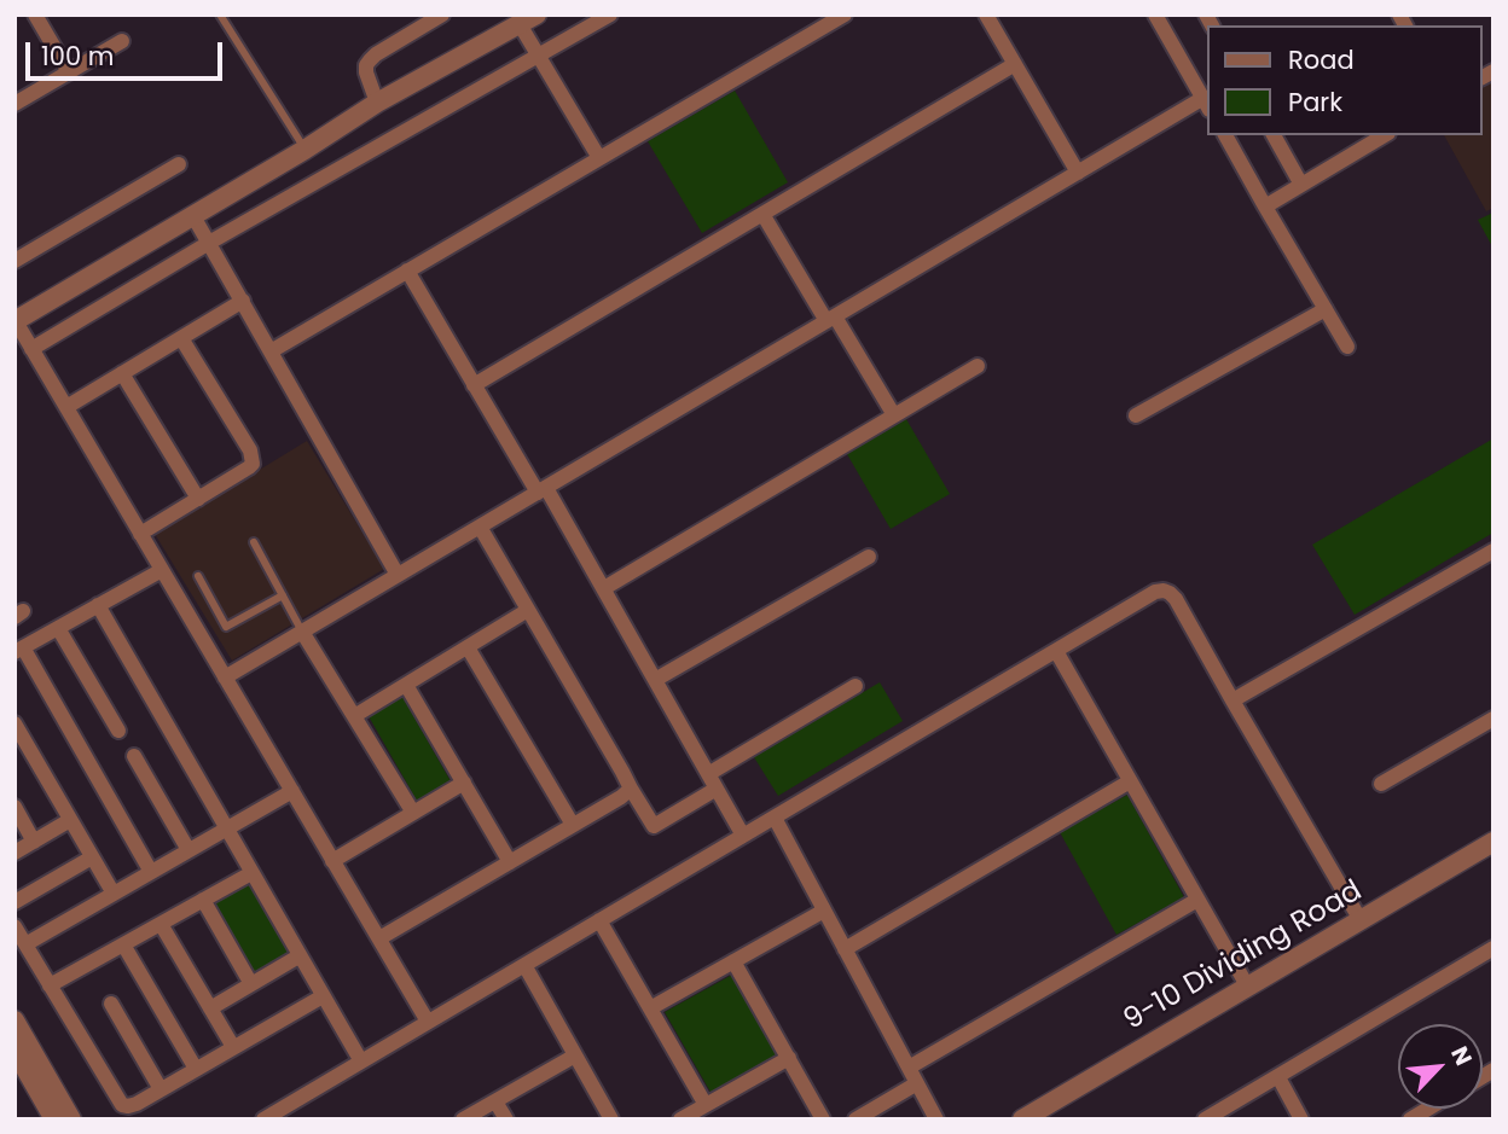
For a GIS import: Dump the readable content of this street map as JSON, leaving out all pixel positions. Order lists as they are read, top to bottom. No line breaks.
{"streets":{"street":["9-10 Dividing Road"]},"legend":["Road","Park"],"scale_bar":"100 m","north":"top right"}
